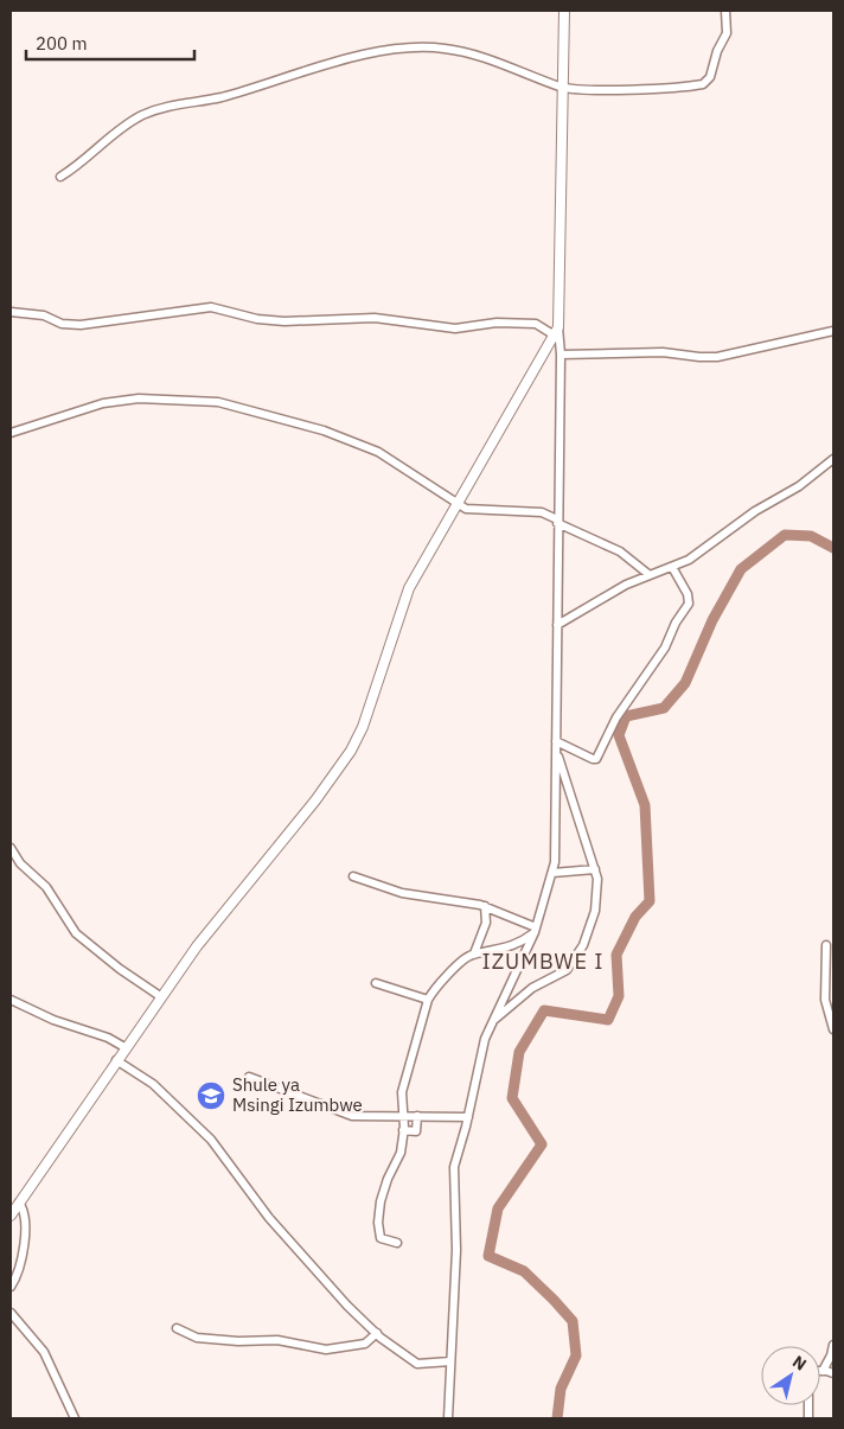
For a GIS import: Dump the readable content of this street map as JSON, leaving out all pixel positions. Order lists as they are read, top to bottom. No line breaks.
{"districts":["IZUMBWE I"],"places":{"school or university":["Shule ya Msingi Izumbwe"]},"scale_bar":"200 m","north":"top right"}
